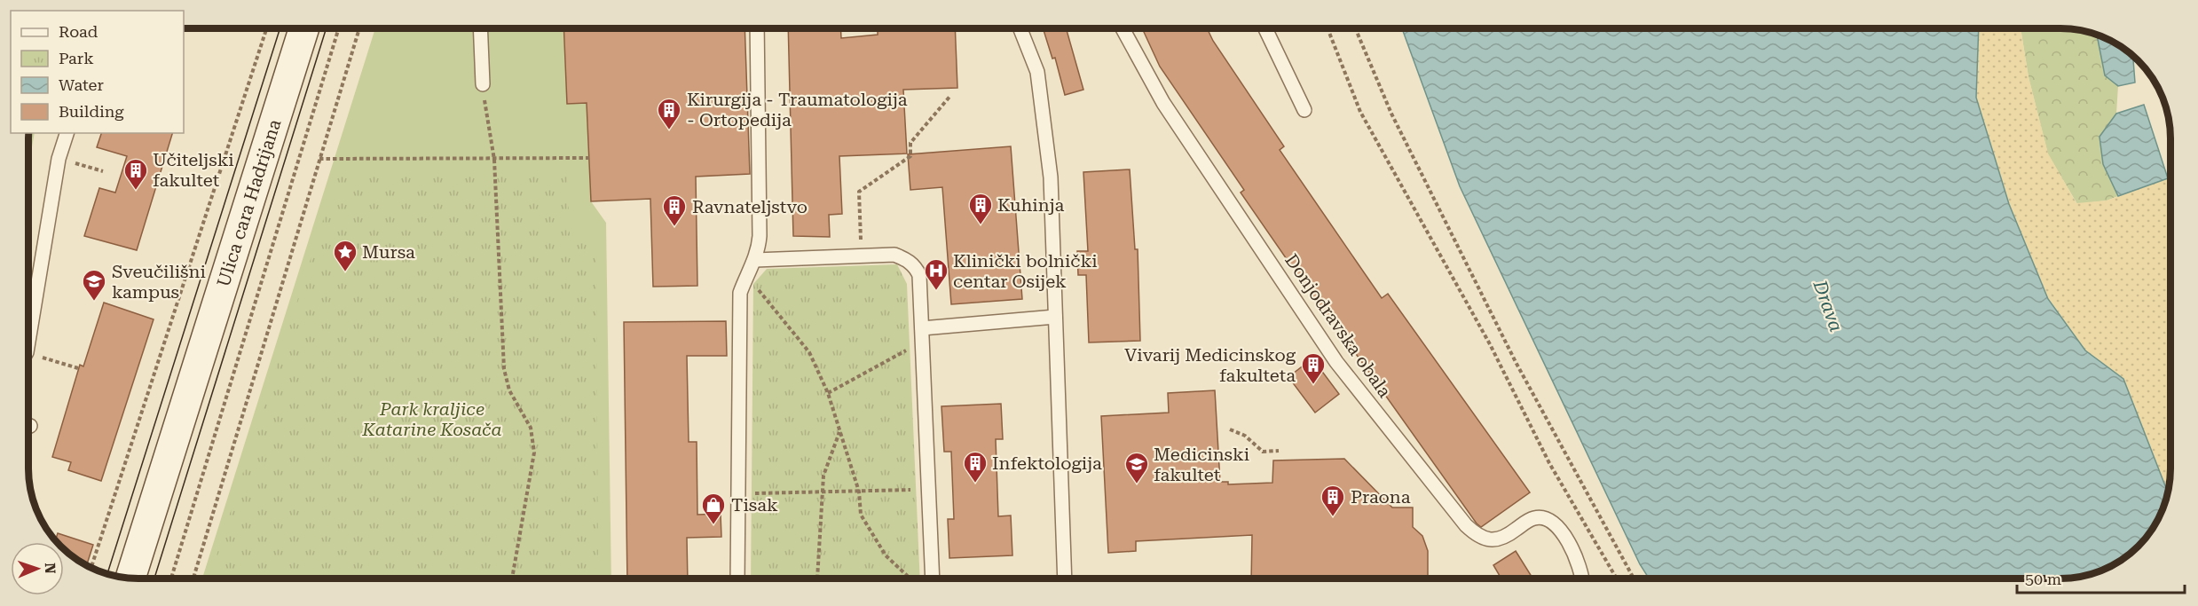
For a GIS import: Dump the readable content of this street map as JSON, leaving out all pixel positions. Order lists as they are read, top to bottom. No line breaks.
{"streets":{"main road":["Ulica cara Hadrijana"],"lane":["Donjodravska obala"]},"water":["Drava"],"parks":["Park kraljice Katarine Kosača"],"places":{"building":["Kirurgija - Traumatologija - Ortopedija","Učiteljski fakultet","Kuhinja","Ravnateljstvo","Vivarij Medicinskog fakulteta","Infektologija","Praona"],"place":["Mursa"],"hospital":["Klinički bolnički centar Osijek"],"school or university":["Sveučilišni kampus","Medicinski fakultet"],"shop":["Tisak"]},"legend":["Road","Park","Water","Building"],"scale_bar":"50 m","north":"right"}
